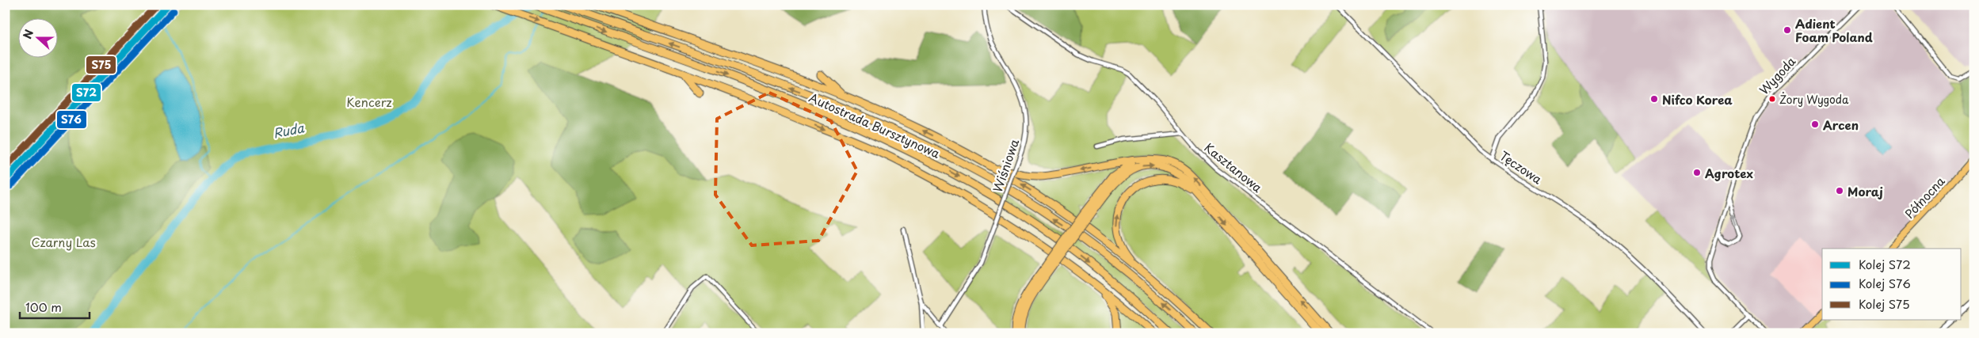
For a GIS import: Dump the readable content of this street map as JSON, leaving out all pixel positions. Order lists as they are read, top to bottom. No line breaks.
{"streets":{"highway":["Autostrada Bursztynowa"],"main road":["Północna"],"street":["Wygoda","Wiśniowa","Kasztanowa","Tęczowa"]},"water":["Ruda"],"parks":["Kencerz","Czarny Las"],"places":["Adient Foam Poland","Nifco Korea","Żory Wygoda","Arcen","Agrotex","Moraj"],"lines":["rail line S72","rail line S75","rail line S76"],"legend":["Kolej S72","Kolej S76","Kolej S75"],"scale_bar":"100 m","north":"left"}
